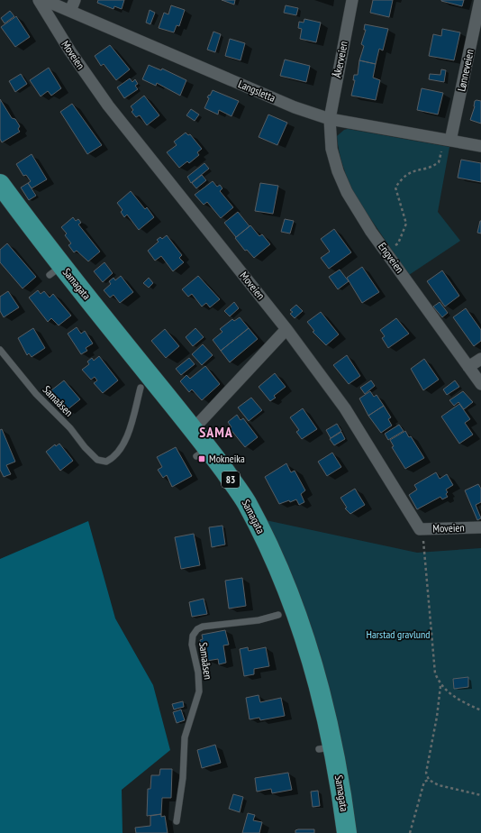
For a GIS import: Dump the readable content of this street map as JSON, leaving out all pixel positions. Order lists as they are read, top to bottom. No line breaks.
{"streets":{"highway":["Samagata","83"],"street":["Moveien","Åkerveien","Lønneveien","Langsletta","Engveien"],"lane":["Samaåsen"]},"crossings":[["Åkerveien","Langsletta"],["Åkerveien","Engveien"],["Lønneveien","Langsletta"],["Langsletta","Engveien"]],"districts":["SAMA"],"parks":["Harstad gravlund"],"places":{"transit":["Mokneika"]}}
